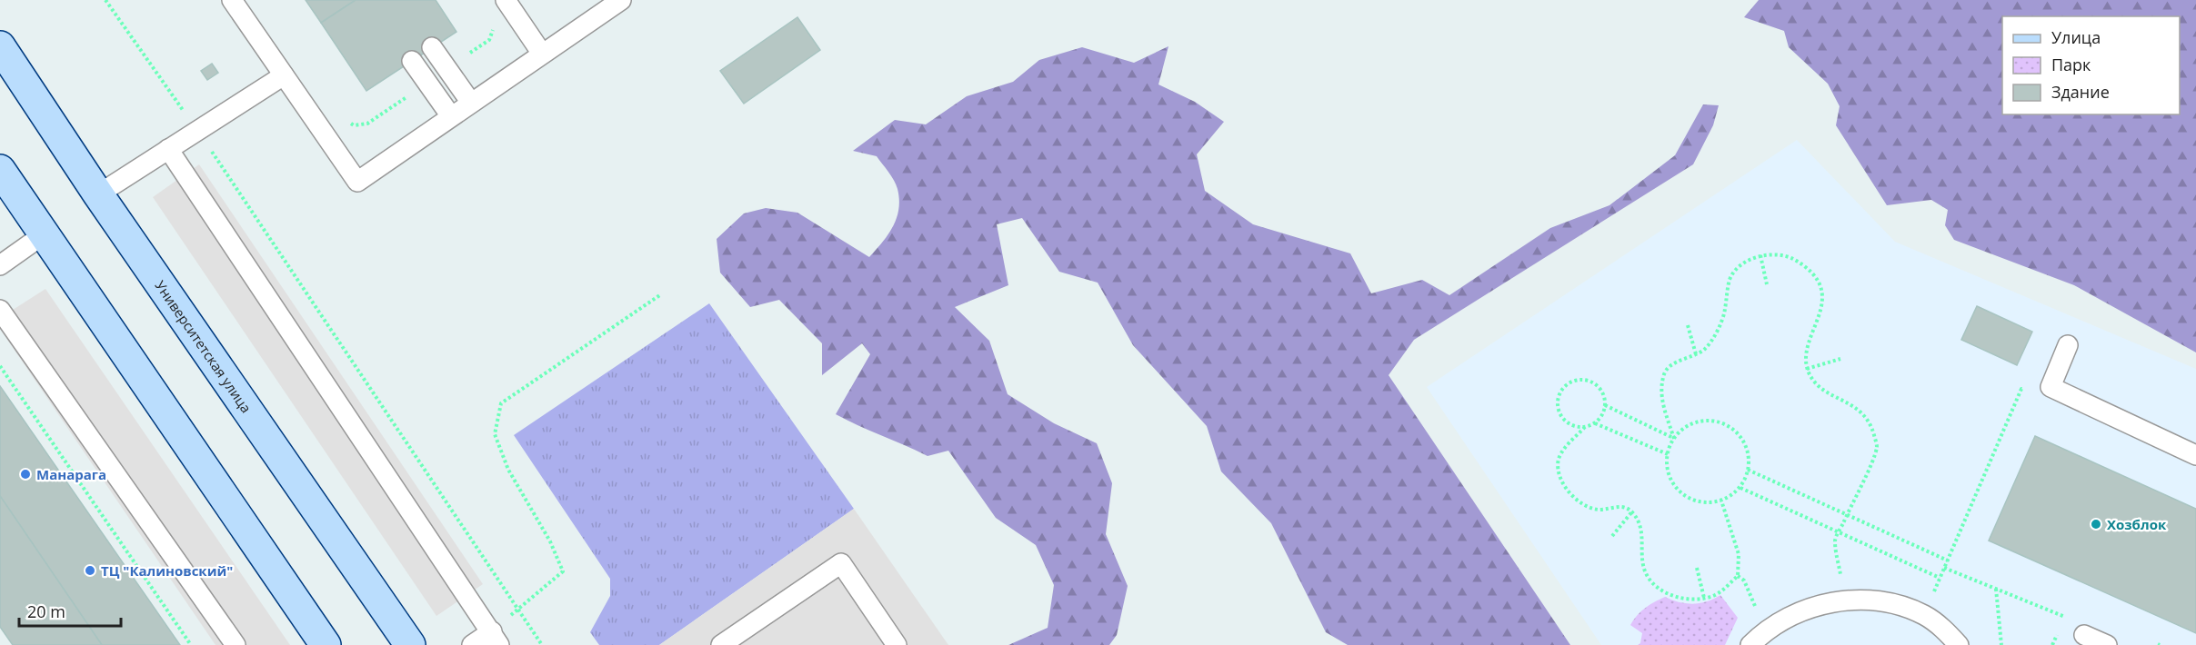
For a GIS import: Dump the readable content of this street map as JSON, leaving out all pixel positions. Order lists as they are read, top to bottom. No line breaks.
{"streets":{"main road":["Университетская улица"]},"places":["Манарага","Хозблок","ТЦ \"Калиновский\""],"legend":["Улица","Парк","Здание"],"scale_bar":"20 m"}
